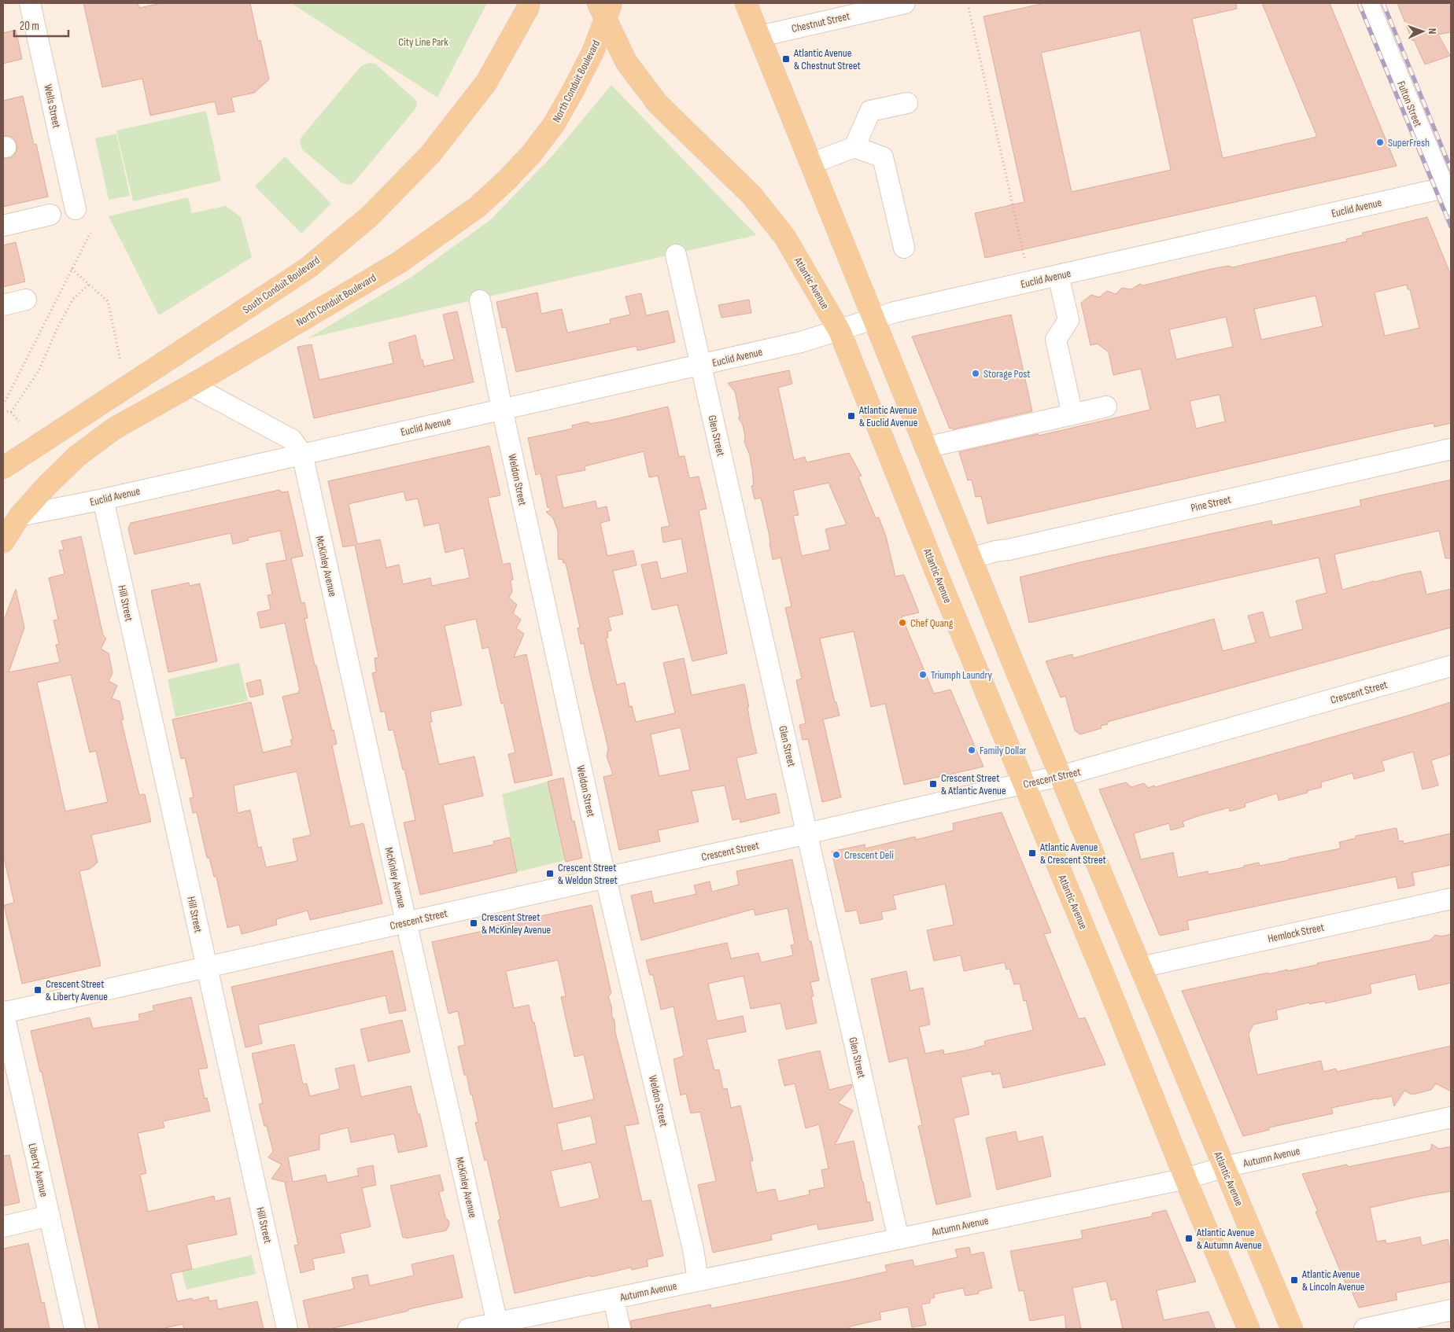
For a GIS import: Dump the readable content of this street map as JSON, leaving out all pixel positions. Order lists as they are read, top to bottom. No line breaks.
{"streets":{"main road":["North Conduit Boulevard","Atlantic Avenue","South Conduit Boulevard"],"street":["Chestnut Street","Fulton Street","Wells Street","Euclid Avenue","Glen Street","Weldon Street","Pine Street","McKinley Avenue","Hill Street","Crescent Street","Hemlock Street","Autumn Avenue","Liberty Avenue"]},"crossings":[["Chestnut Street","Atlantic Avenue"],["North Conduit Boulevard","Euclid Avenue"],["Fulton Street","Euclid Avenue"],["Euclid Avenue","Atlantic Avenue"],["Euclid Avenue","Glen Street"],["Euclid Avenue","Weldon Street"],["Euclid Avenue","McKinley Avenue"],["Euclid Avenue","Hill Street"],["Atlantic Avenue","Pine Street"],["Atlantic Avenue","Crescent Street"],["Atlantic Avenue","Hemlock Street"],["Atlantic Avenue","Autumn Avenue"],["Glen Street","Crescent Street"],["Glen Street","Autumn Avenue"],["Weldon Street","Crescent Street"],["Weldon Street","Autumn Avenue"],["McKinley Avenue","Crescent Street"],["McKinley Avenue","Autumn Avenue"],["Hill Street","Crescent Street"],["Crescent Street","Liberty Avenue"]],"parks":["City Line Park"],"places":{"transit":["Atlantic Avenue & Chestnut Street","Atlantic Avenue & Euclid Avenue","Crescent Street & Atlantic Avenue","Atlantic Avenue & Crescent Street","Crescent Street & Weldon Street","Crescent Street & McKinley Avenue","Crescent Street & Liberty Avenue","Atlantic Avenue & Autumn Avenue","Atlantic Avenue & Lincoln Avenue"],"other":["SuperFresh","Storage Post","Chef Quang","Triumph Laundry","Family Dollar","Crescent Deli"]},"scale_bar":"20 m","north":"right"}
